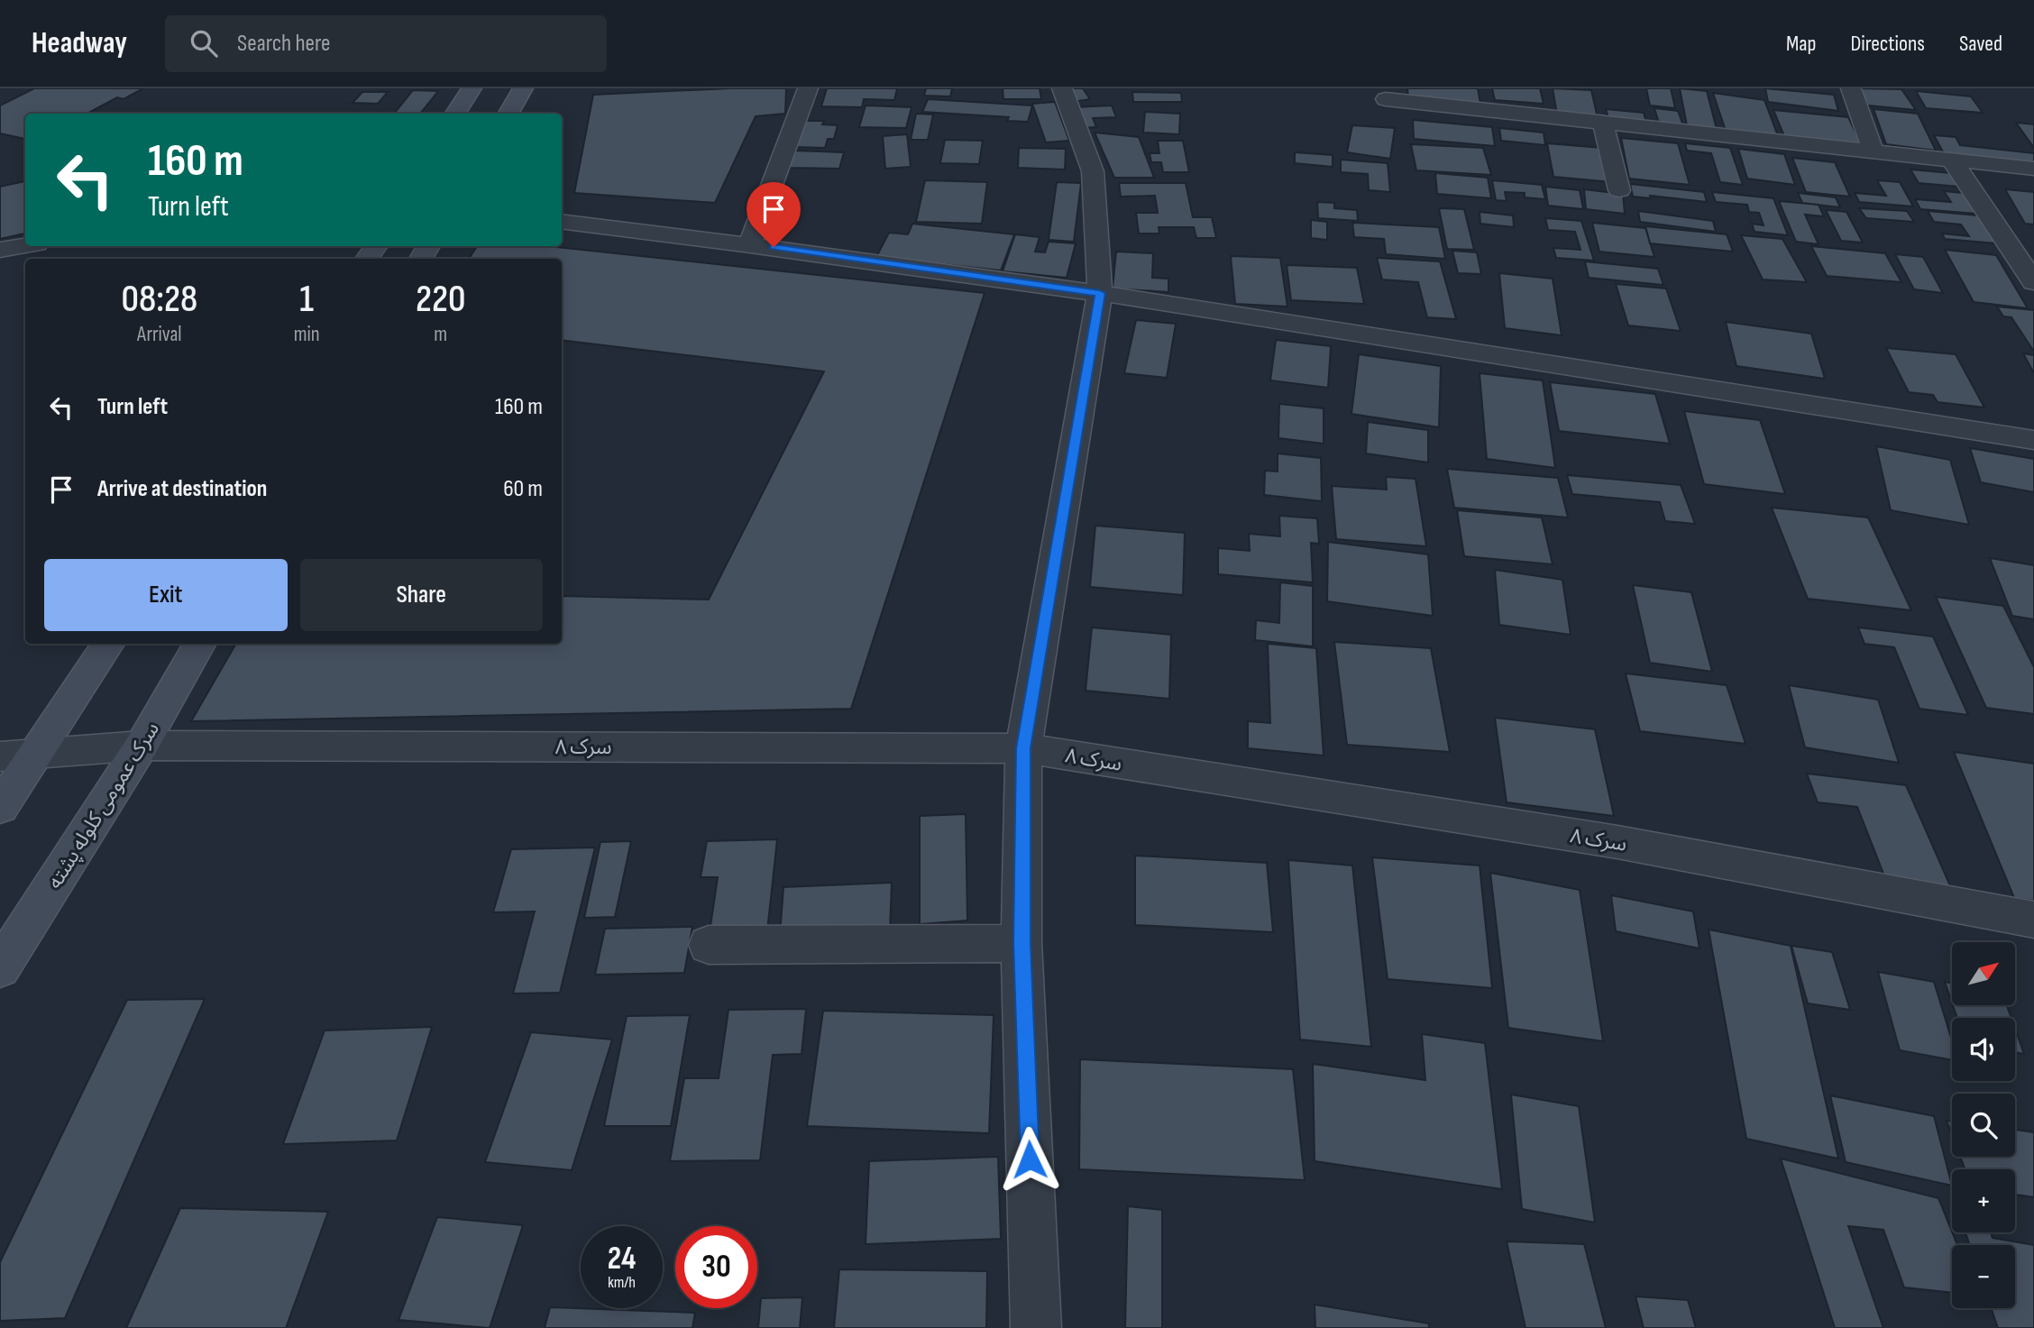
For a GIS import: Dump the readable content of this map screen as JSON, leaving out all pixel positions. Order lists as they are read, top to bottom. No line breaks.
{"streets":{"main road":["سرک عمومی کلوله پشته"],"street":["سرک ۸"]},"crossings":[["سرک ۸","سرک عمومی کلوله پشته"]],"north":"top right","page":{"header":"Headway","search":"Search here","nav":["Map","Directions","Saved"],"turn":["160 m","Turn left"],"eta":["08:28","Arrival","1","min","220","m"],"list":[{"name":"Turn left","value":"160 m"},{"name":"Arrive at destination","value":"60 m"}],"buttons":["Exit","Share"],"map_buttons":["+","−"],"speed":"24 km/h","limit":"30"}}
